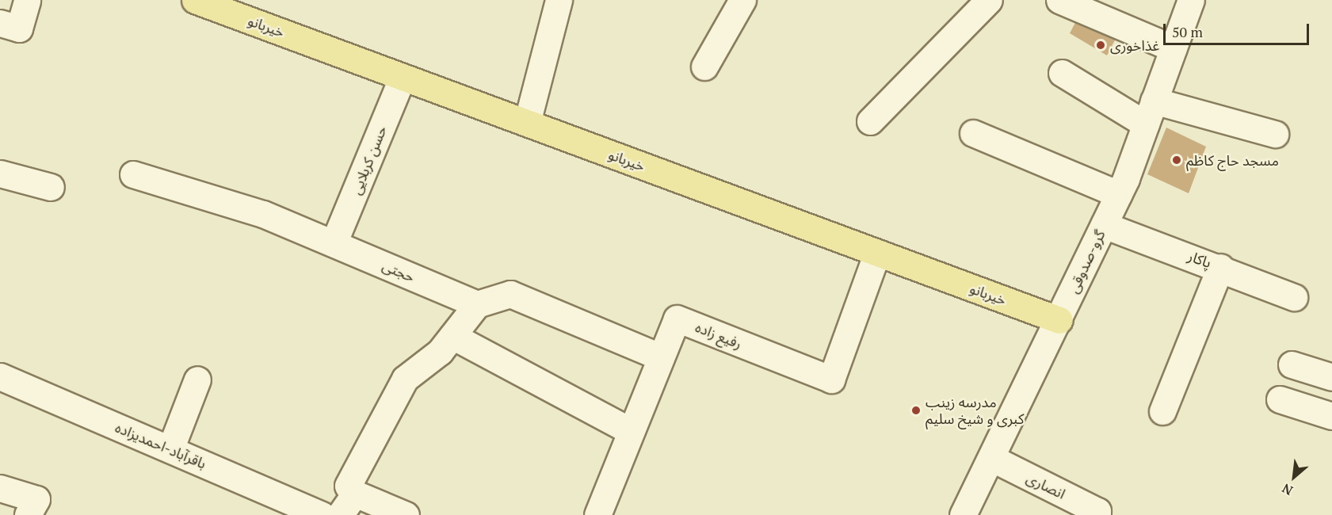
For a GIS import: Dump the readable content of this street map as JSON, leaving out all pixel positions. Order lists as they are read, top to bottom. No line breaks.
{"streets":{"main road":["خیربانو"],"street":["حسن کربلایی","پاکار","گرو-صدوقی","حجتی","رفیع زاده","باقرآباد-احمدیزاده","انصاری"]},"crossings":[["خیربانو","حسن کربلایی"],["خیربانو","گرو-صدوقی"],["خیربانو","رفیع زاده"],["حسن کربلایی","حجتی"],["پاکار","گرو-صدوقی"],["گرو-صدوقی","انصاری"]],"places":["غذاخوری","مسجد حاج کاظم","مدرسه زینب کبری و شیخ سلیم"],"scale_bar":"50 m","north":"bottom left"}
